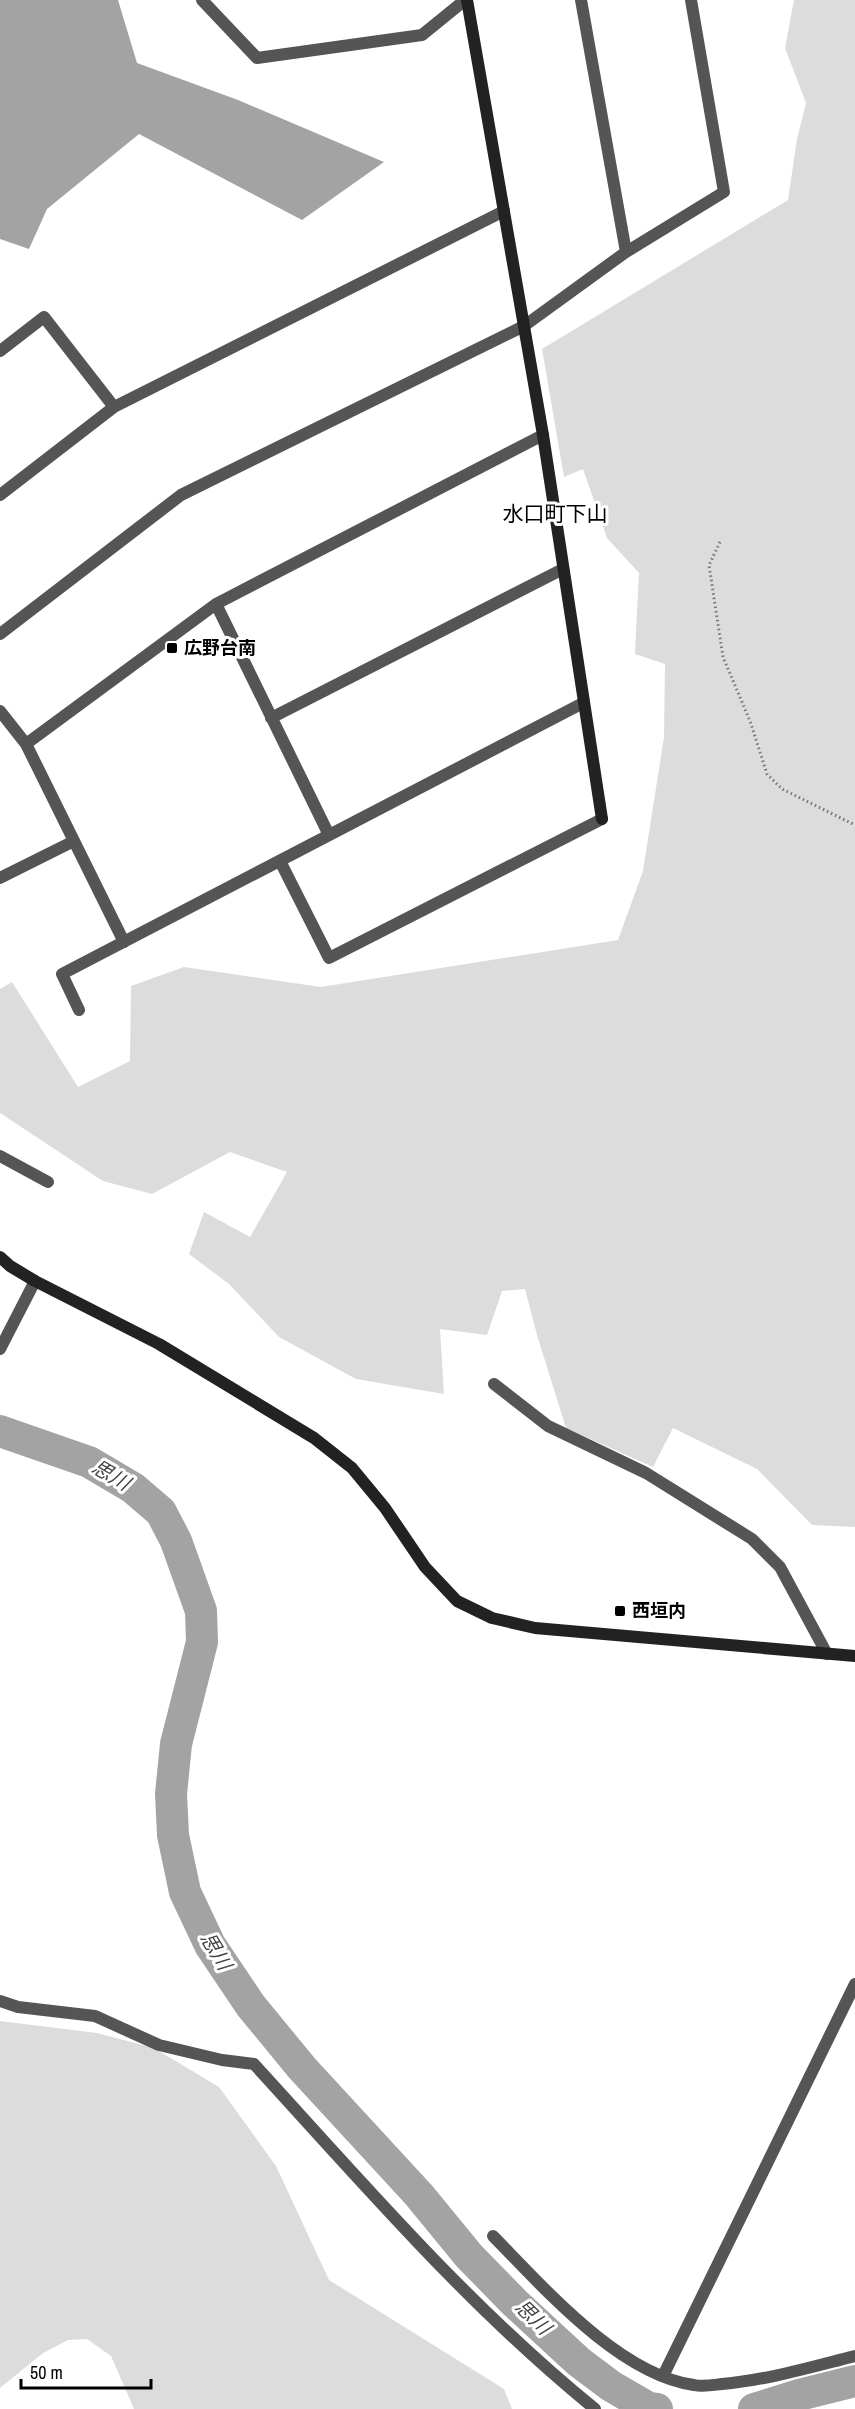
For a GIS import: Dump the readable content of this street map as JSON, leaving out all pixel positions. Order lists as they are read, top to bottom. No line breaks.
{"districts":["水口町下山"],"water":["思川"],"places":{"transit":["広野台南","西垣内"]},"scale_bar":"50 m"}
